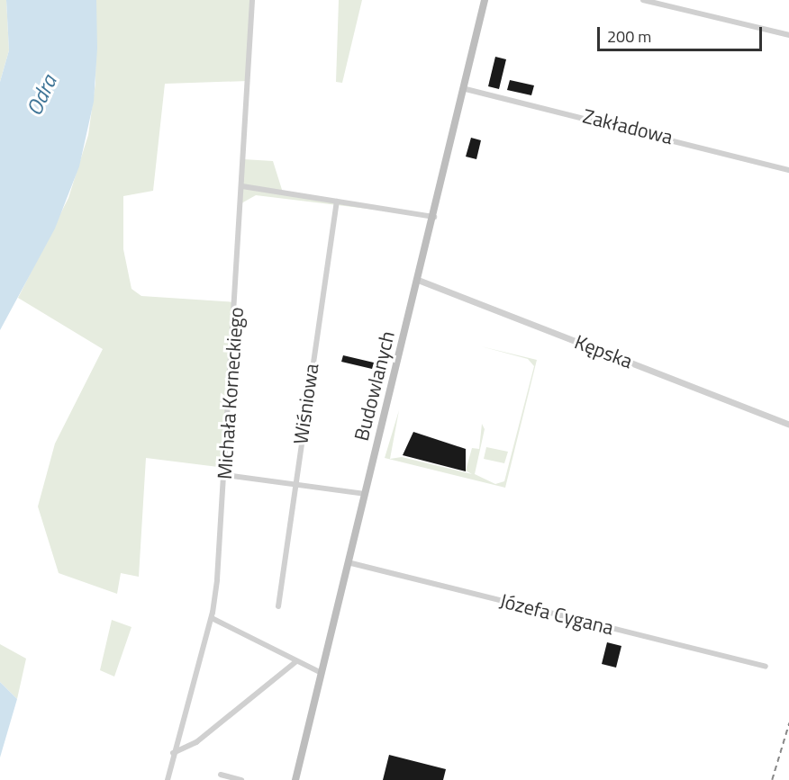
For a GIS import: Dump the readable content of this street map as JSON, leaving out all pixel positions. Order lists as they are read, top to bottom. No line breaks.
{"streets":{"main road":["Budowlanych"],"street":["Zakładowa","Kępska","Michała Korneckiego","Wiśniowa","Józefa Cygana"]},"crossings":[["Zakładowa","Budowlanych"],["Kępska","Budowlanych"],["Budowlanych","Józefa Cygana"]],"water":["Odra"],"scale_bar":"200 m"}
